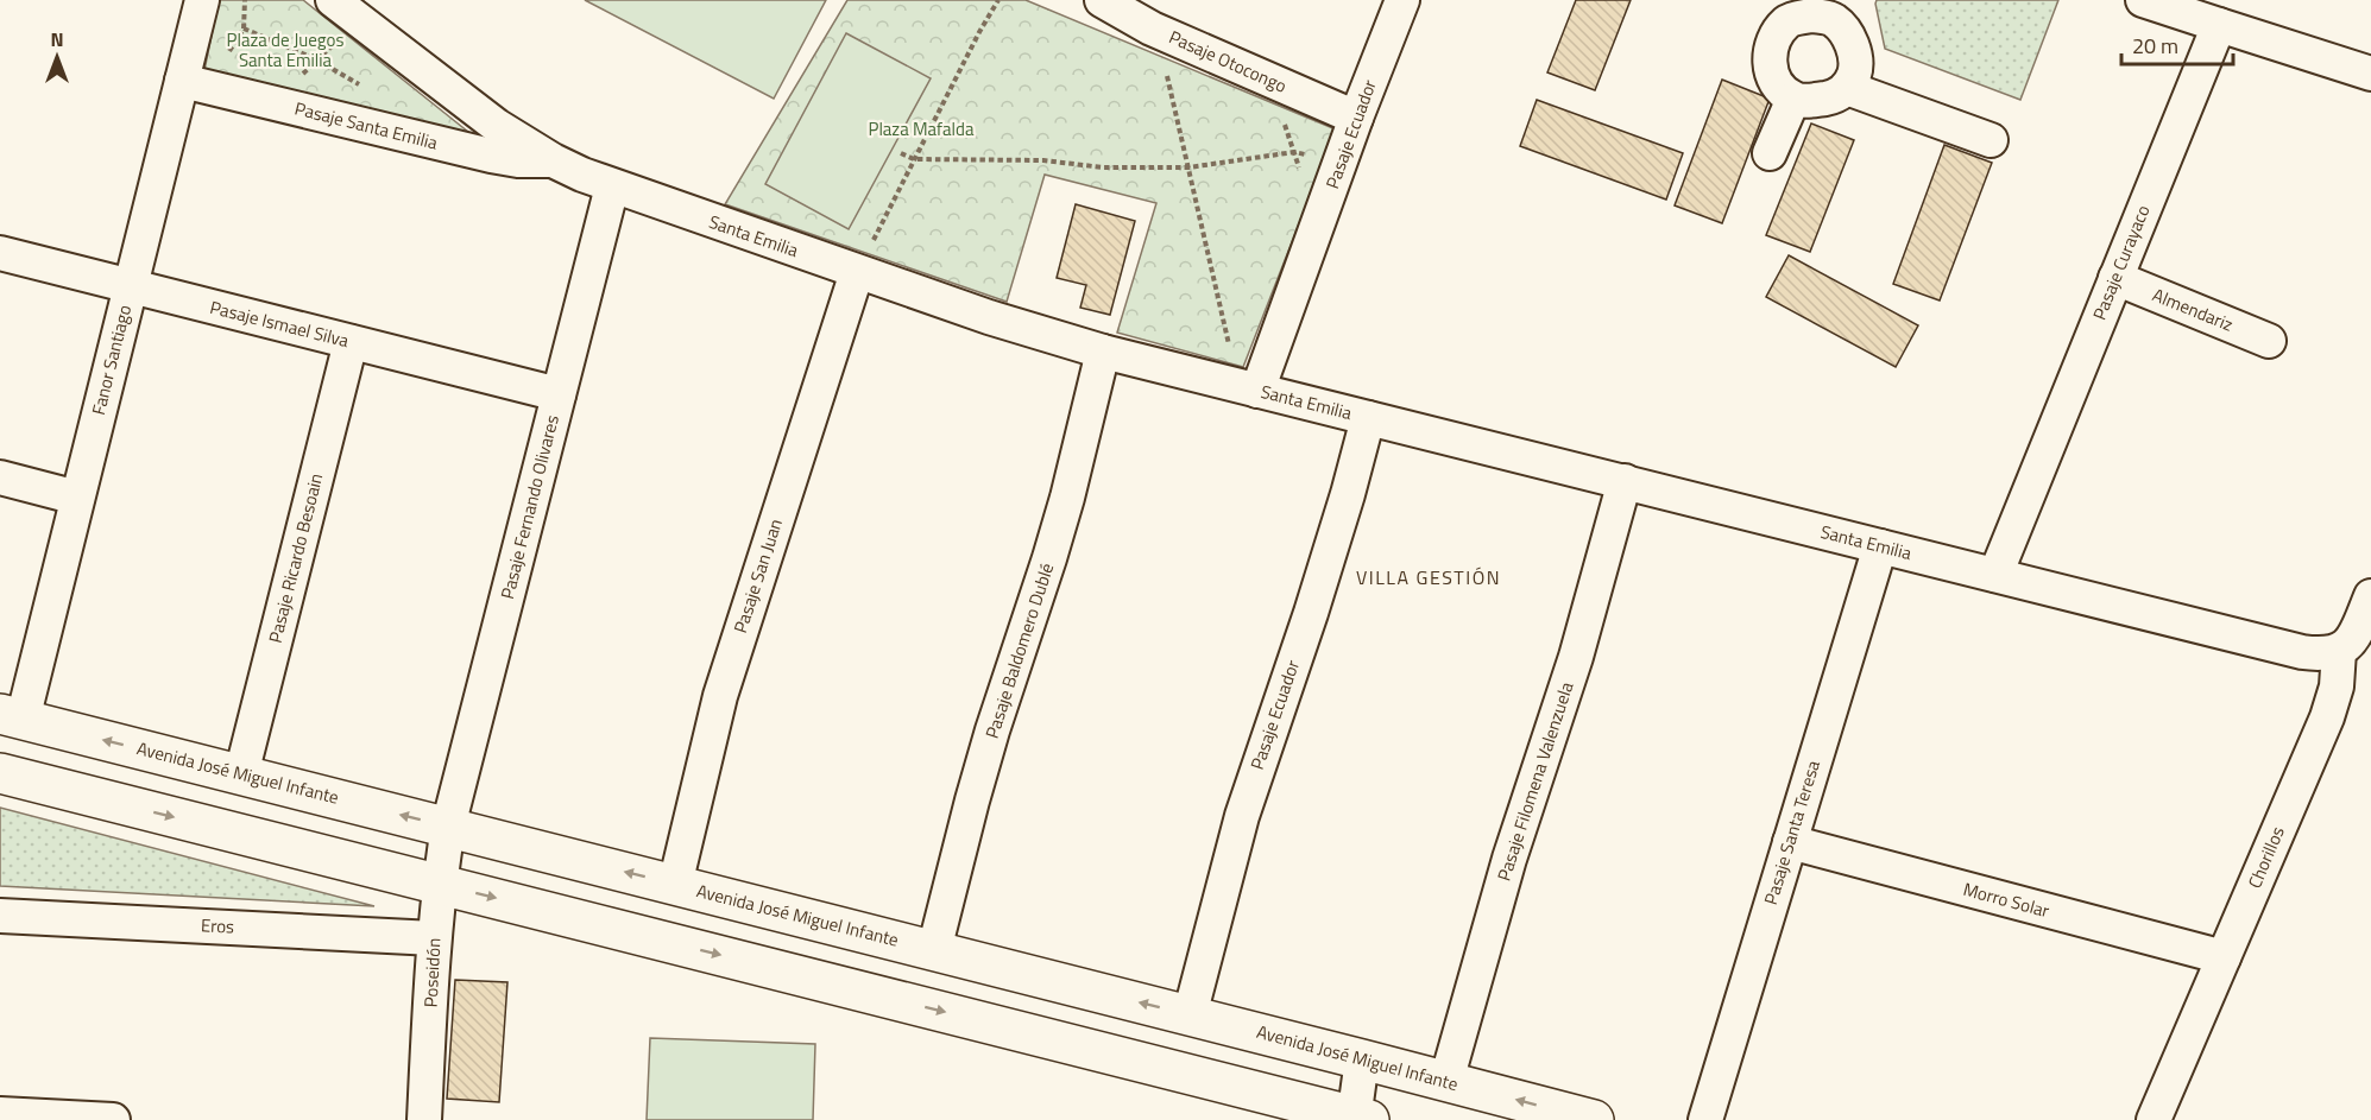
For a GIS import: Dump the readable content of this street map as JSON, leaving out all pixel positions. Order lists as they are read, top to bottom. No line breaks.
{"streets":{"main road":["Avenida José Miguel Infante"],"street":["Pasaje Otocongo","Pasaje Santa Emilia","Pasaje Ecuador","Santa Emilia","Pasaje Curayaco","Almendariz","Pasaje Ismael Silva","Fanor Santiago","Pasaje Fernando Olivares","Pasaje Ricardo Besoain","Pasaje San Juan","Pasaje Baldomero Dublé","Pasaje Filomena Valenzuela","Pasaje Santa Teresa","Chorillos","Morro Solar","Eros","Poseidón"]},"crossings":[["Pasaje Otocongo","Pasaje Ecuador"],["Pasaje Santa Emilia","Santa Emilia"],["Pasaje Santa Emilia","Fanor Santiago"],["Pasaje Ecuador","Santa Emilia"],["Pasaje Ecuador","Avenida José Miguel Infante"],["Santa Emilia","Pasaje Curayaco"],["Santa Emilia","Pasaje Fernando Olivares"],["Santa Emilia","Pasaje San Juan"],["Santa Emilia","Pasaje Baldomero Dublé"],["Santa Emilia","Pasaje Filomena Valenzuela"],["Santa Emilia","Pasaje Santa Teresa"],["Santa Emilia","Chorillos"],["Pasaje Curayaco","Almendariz"],["Pasaje Ismael Silva","Fanor Santiago"],["Pasaje Ismael Silva","Pasaje Fernando Olivares"],["Pasaje Ismael Silva","Pasaje Ricardo Besoain"],["Fanor Santiago","Avenida José Miguel Infante"],["Pasaje Fernando Olivares","Avenida José Miguel Infante"],["Pasaje Fernando Olivares","Poseidón"],["Pasaje Ricardo Besoain","Avenida José Miguel Infante"],["Pasaje San Juan","Avenida José Miguel Infante"],["Pasaje Baldomero Dublé","Avenida José Miguel Infante"],["Avenida José Miguel Infante","Pasaje Filomena Valenzuela"],["Avenida José Miguel Infante","Poseidón"],["Pasaje Santa Teresa","Morro Solar"],["Chorillos","Morro Solar"],["Eros","Poseidón"]],"districts":["VILLA GESTIÓN"],"parks":["Plaza de Juegos Santa Emilia","Plaza Mafalda"],"scale_bar":"20 m","north":"top"}
